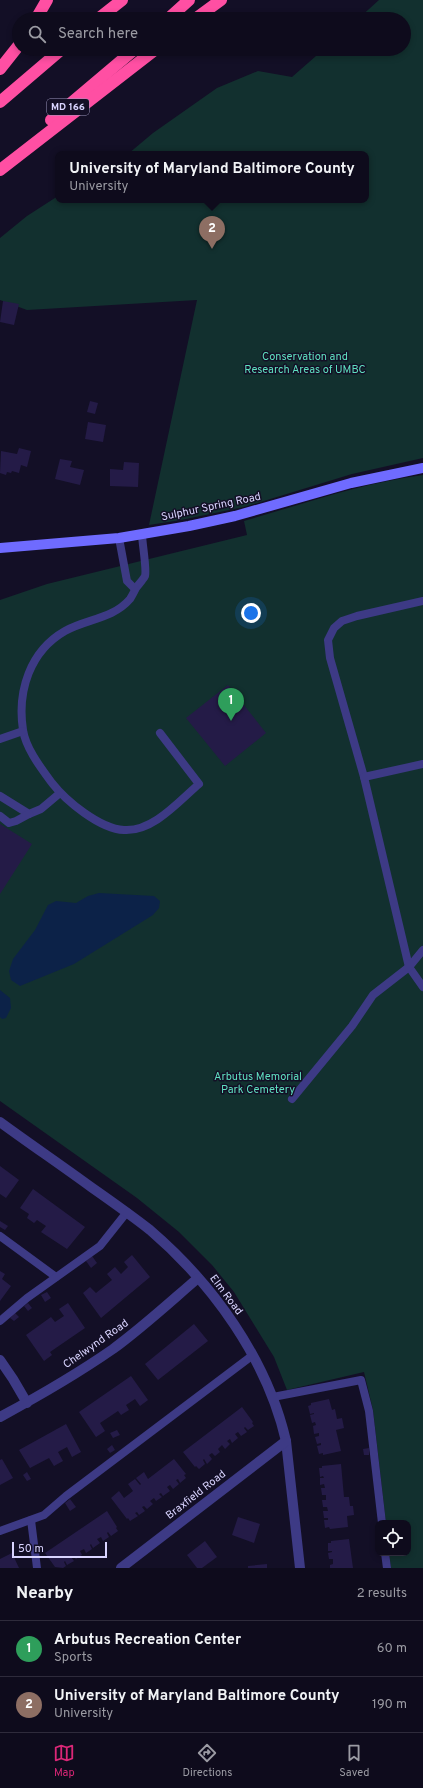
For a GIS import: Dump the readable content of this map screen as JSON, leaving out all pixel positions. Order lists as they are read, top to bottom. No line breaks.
{"streets":{"highway":["MD 166"],"main road":["Sulphur Spring Road"],"street":["Elm Road","Chelwynd Road","Braxfield Road"]},"crossings":[["Elm Road","Chelwynd Road"],["Elm Road","Braxfield Road"]],"parks":["Conservation and Research Areas of UMBC","Arbutus Memorial Park Cemetery"],"scale_bar":"50 m","page":{"search":"Search here","popup":["University of Maryland Baltimore County","University"],"pins":["2","1"],"scale":"50 m","heading":["Nearby","2 results"],"list":[{"mark":"1","name":"Arbutus Recreation Center","note":"Sports","value":"60 m"},{"mark":"2","name":"University of Maryland Baltimore County","note":"University","value":"190 m"}],"nav":["Map","Directions","Saved"]}}
